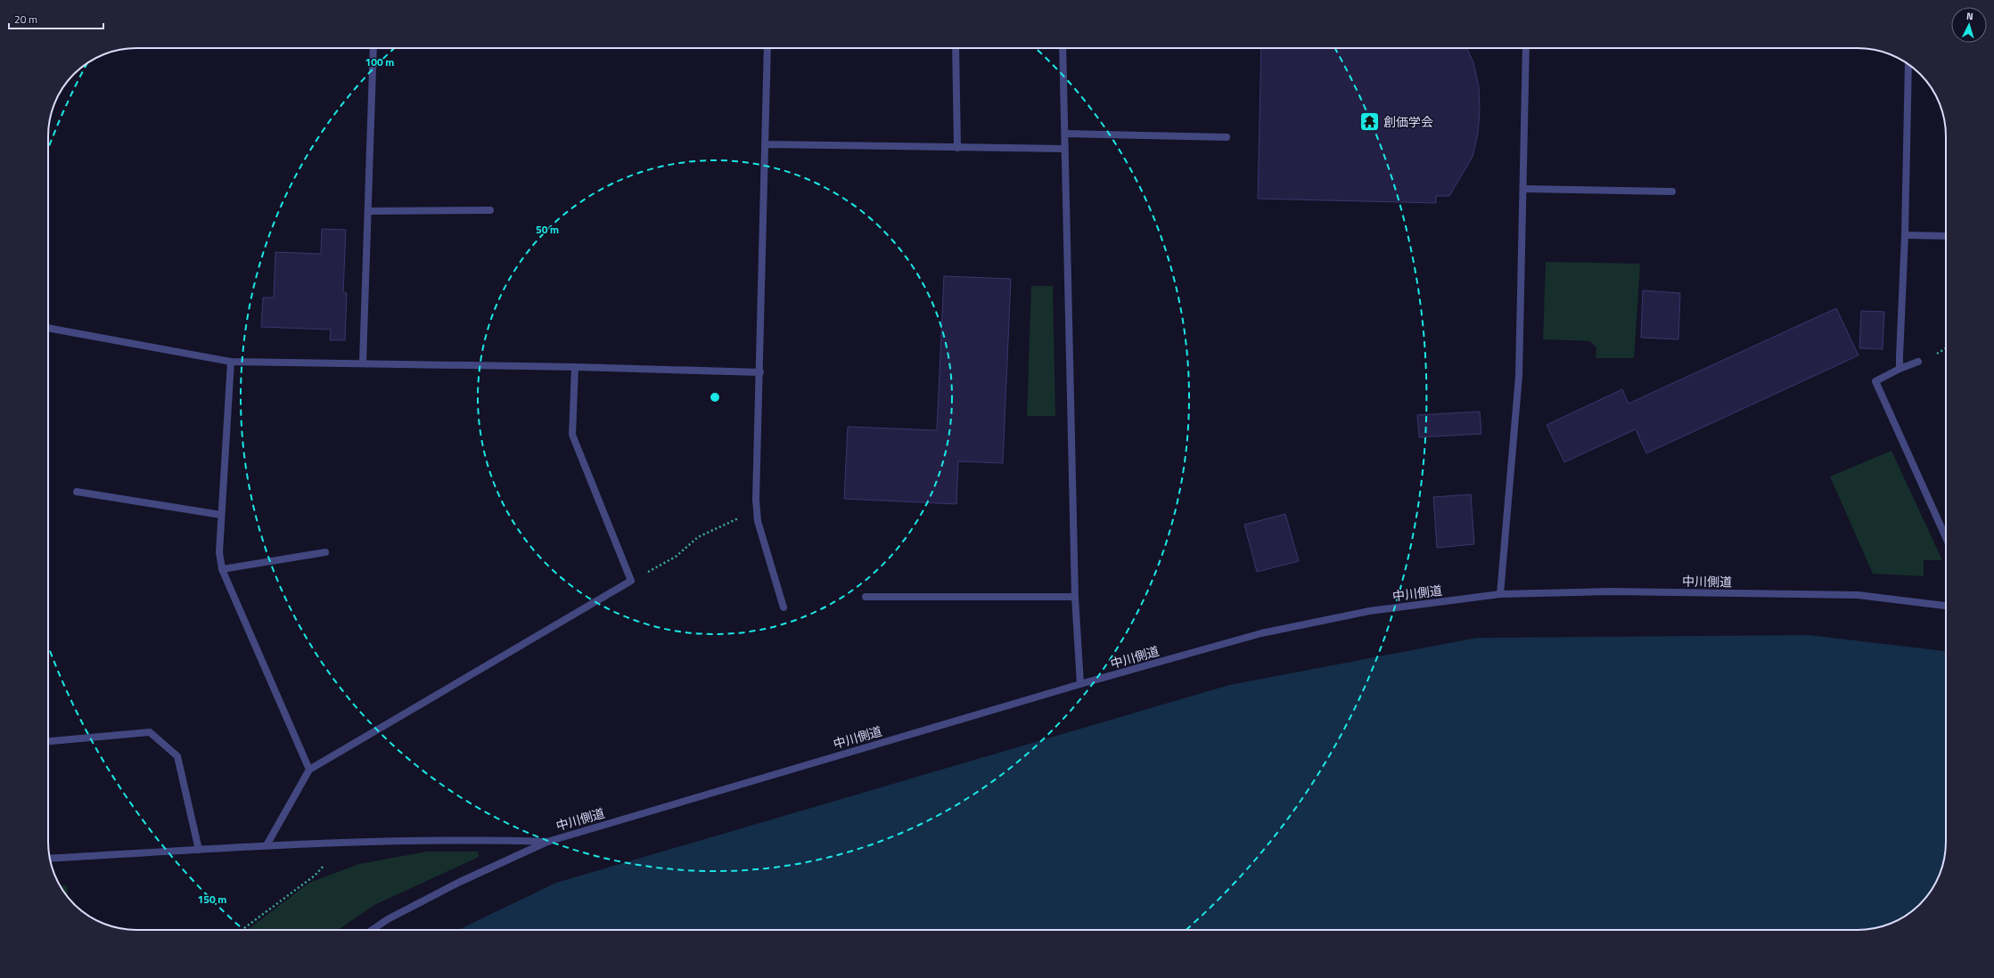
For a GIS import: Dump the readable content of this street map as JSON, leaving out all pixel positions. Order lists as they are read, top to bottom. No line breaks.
{"streets":{"street":["中川側道"]},"places":{"temple":["創価学会"]},"scale_bar":"20 m","north":"top","rings":["100 m","50 m","150 m"]}
